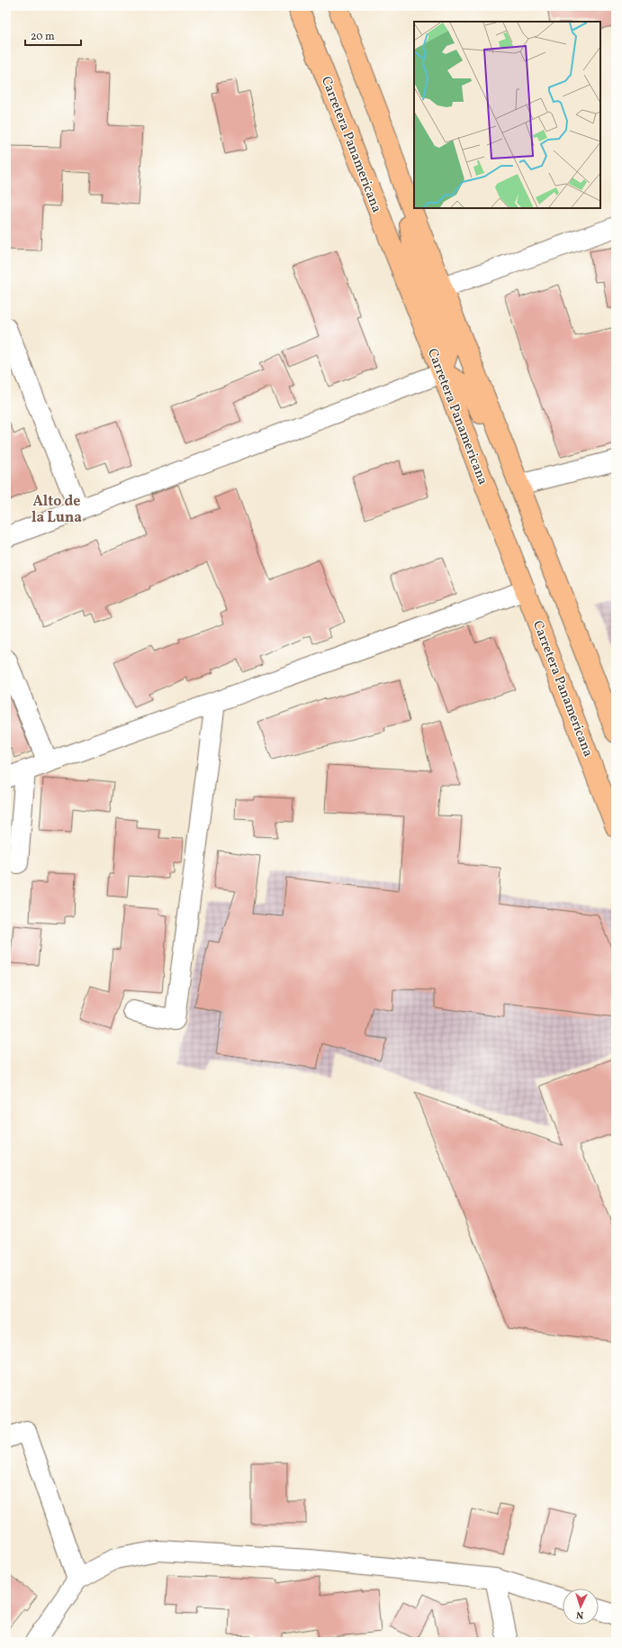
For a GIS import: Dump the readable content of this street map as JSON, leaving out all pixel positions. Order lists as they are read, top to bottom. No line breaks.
{"streets":{"highway":["Carretera Panamericana"]},"districts":["Alto de la Luna"],"scale_bar":"20 m","north":"bottom"}
